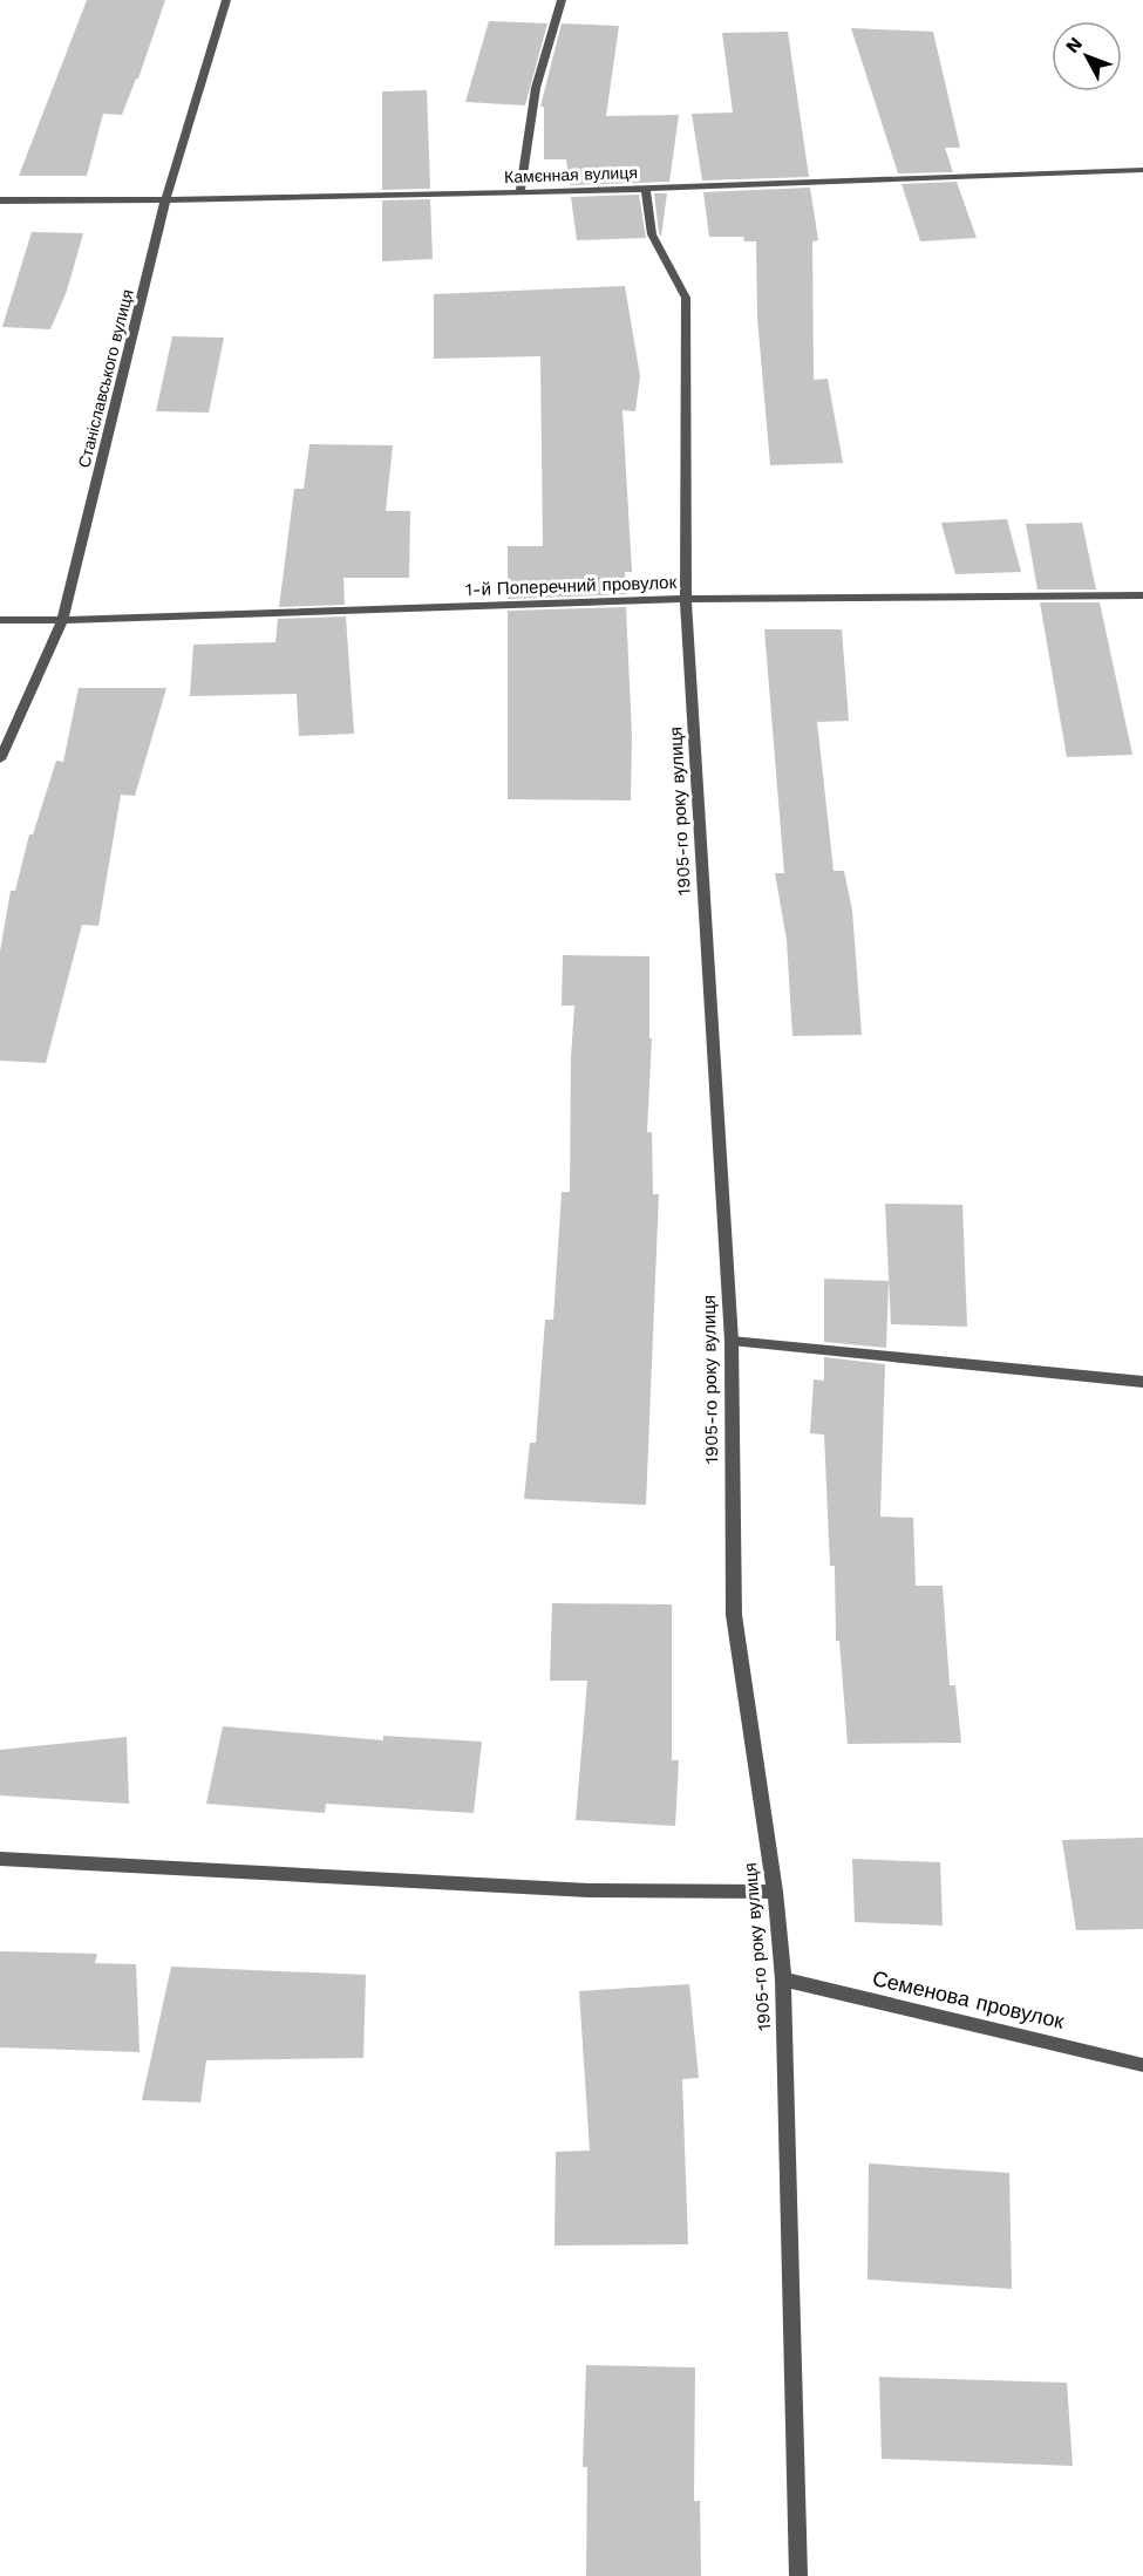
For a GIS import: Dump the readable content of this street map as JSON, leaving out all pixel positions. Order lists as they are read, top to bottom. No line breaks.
{"streets":{"street":["Камєнная вулиця","Станіславського вулиця","1-й Поперечний провулок","1905-го року вулиця","Семенова провулок"]},"crossings":[["Камєнная вулиця","Станіславського вулиця"],["Камєнная вулиця","1905-го року вулиця"],["Станіславського вулиця","1-й Поперечний провулок"],["1-й Поперечний провулок","1905-го року вулиця"],["1905-го року вулиця","Семенова провулок"]],"north":"top left"}
